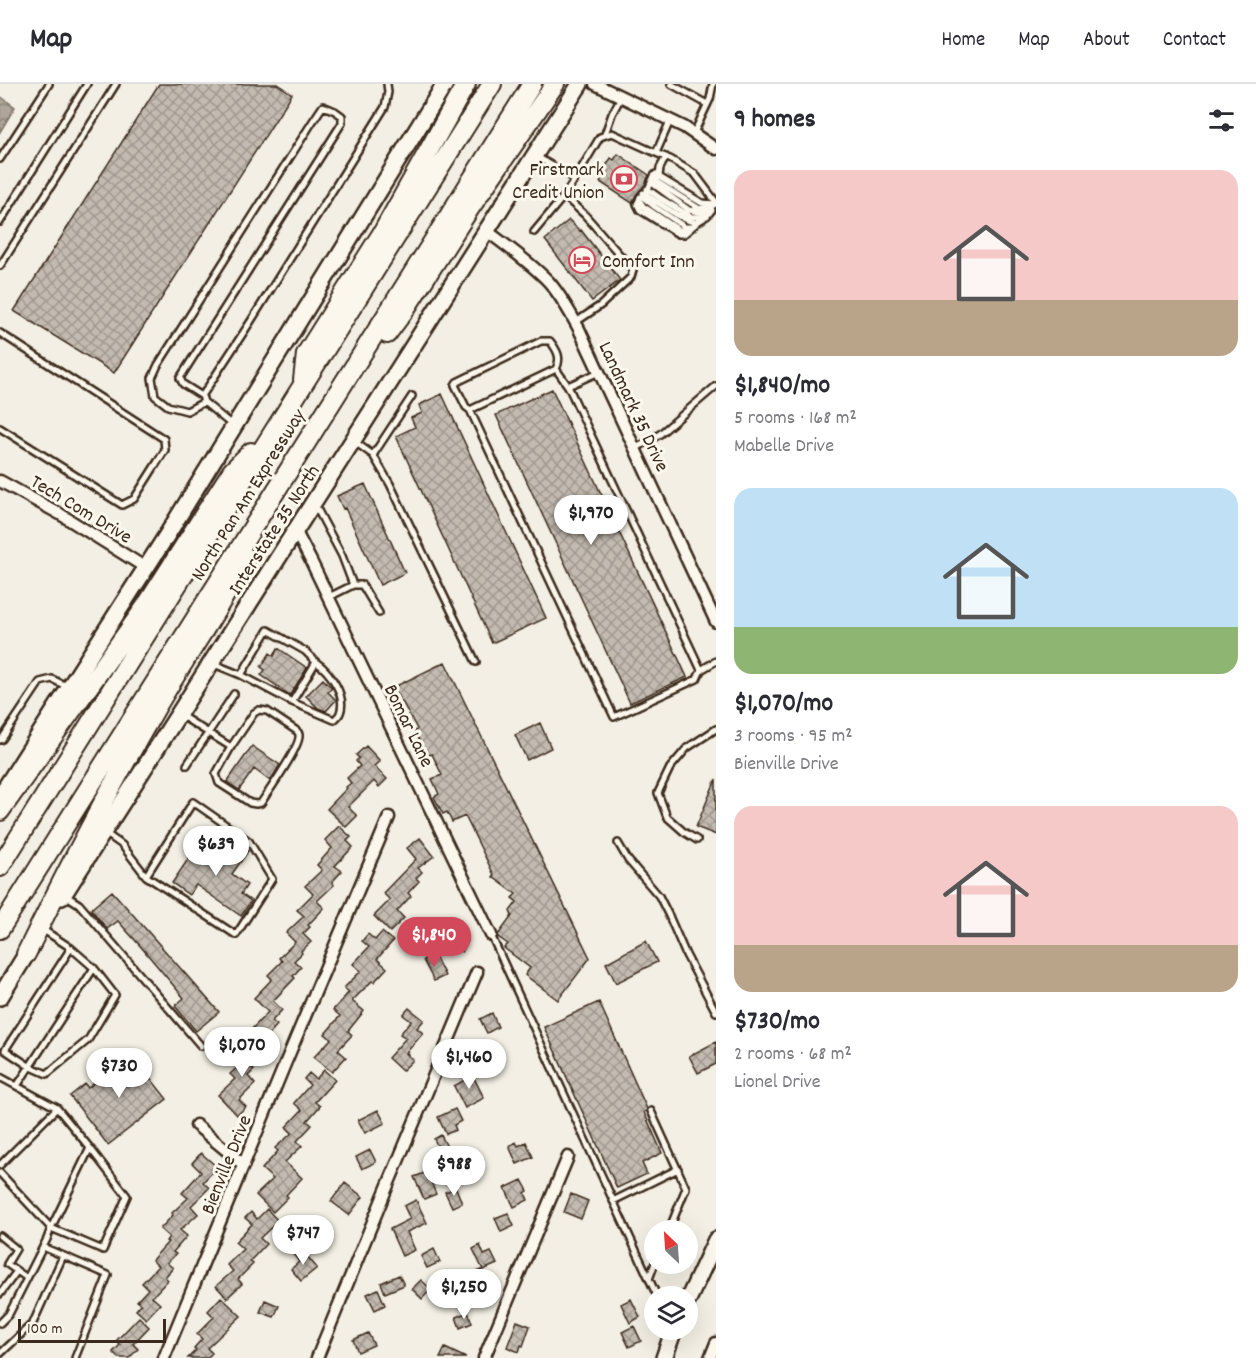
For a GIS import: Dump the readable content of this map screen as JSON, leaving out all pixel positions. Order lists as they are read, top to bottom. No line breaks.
{"streets":{"highway":["North Pan Am Expressway"],"main road":["Interstate 35 North"],"street":["Landmark 35 Drive","Tech Com Drive","Bomar Lane","Bienville Drive"]},"crossings":[["Landmark 35 Drive","Interstate 35 North"],["Interstate 35 North","Bomar Lane"]],"places":{"bank":["Firstmark Credit Union"],"hotel":["Comfort Inn"]},"scale_bar":"100 m","north":"top left","page":{"header":"Map","nav":["Home","Map","About","Contact"],"heading":"9 homes","list":[{"name":"$1,840/mo","note":"5 rooms · 168 m² · Mabelle Drive"},{"name":"$1,070/mo","note":"3 rooms · 95 m² · Bienville Drive"},{"name":"$730/mo","note":"2 rooms · 68 m² · Lionel Drive"}],"price":["$1,970","$639","$1,840","$1,070","$1,460","$730","$988","$747","$1,250"],"scale":"100 m"}}
